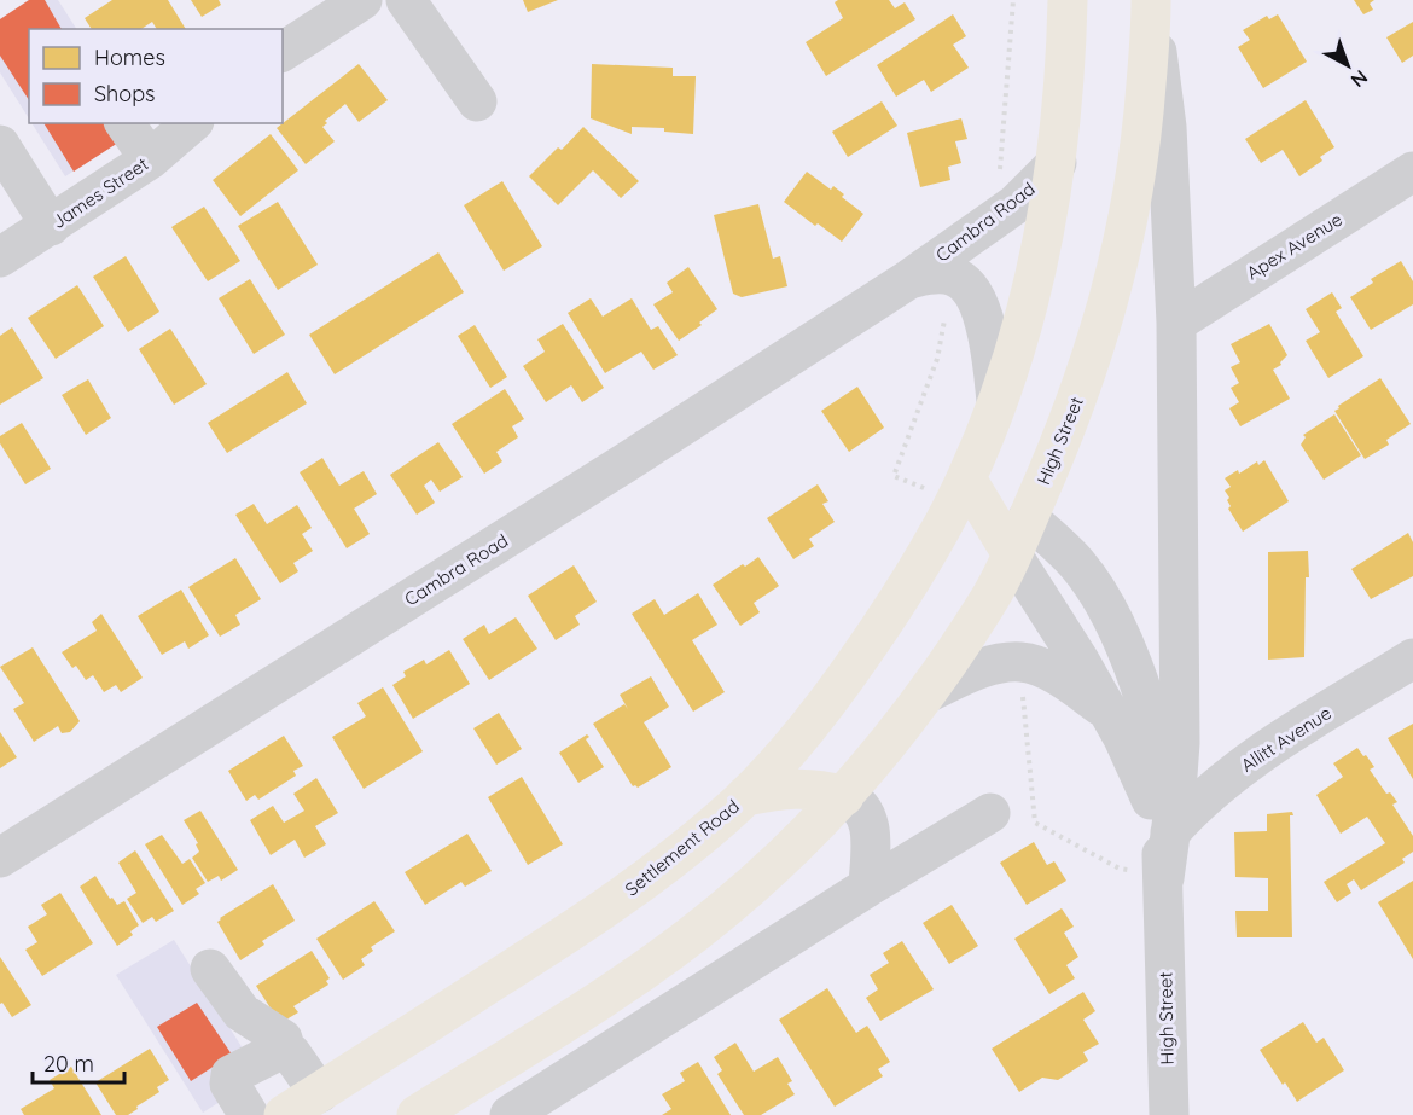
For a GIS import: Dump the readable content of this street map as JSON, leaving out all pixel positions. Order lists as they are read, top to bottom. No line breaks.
{"streets":{"highway":["High Street","Settlement Road"],"street":["James Street","Cambra Road","Apex Avenue","Allitt Avenue"]},"crossings":[["Apex Avenue","High Street"],["High Street","Allitt Avenue"]],"legend":["Homes","Shops"],"scale_bar":"20 m","north":"bottom right"}
